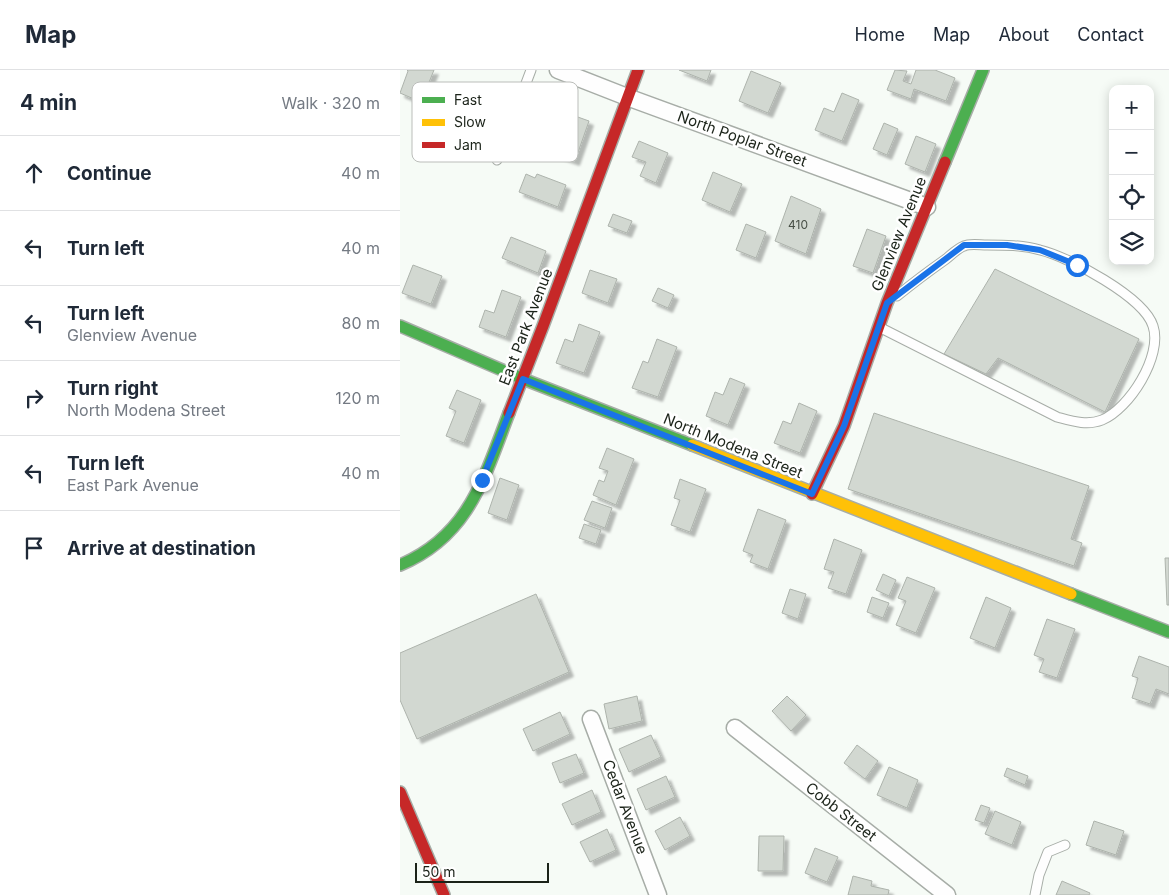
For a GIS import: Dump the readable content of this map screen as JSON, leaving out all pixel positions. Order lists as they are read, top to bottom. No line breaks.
{"streets":{"street":["North Poplar Street","Glenview Avenue","East Park Avenue","North Modena Street","Cedar Avenue","Cobb Street"]},"crossings":[["North Poplar Street","Glenview Avenue"],["North Poplar Street","East Park Avenue"],["Glenview Avenue","North Modena Street"],["East Park Avenue","North Modena Street"]],"house_numbers":["410"],"legend":["Fast","Slow","Jam"],"scale_bar":"50 m","page":{"header":"Map","nav":["Home","Map","About","Contact"],"heading":["4 min","Walk · 320 m"],"map_buttons":["+","−"],"list":[["Continue","40 m"],["Turn left","40 m"],["Turn left","Glenview Avenue","80 m"],["Turn right","North Modena Street","120 m"],["Turn left","East Park Avenue","40 m"],"Arrive at destination"],"scale":"50 m"}}
